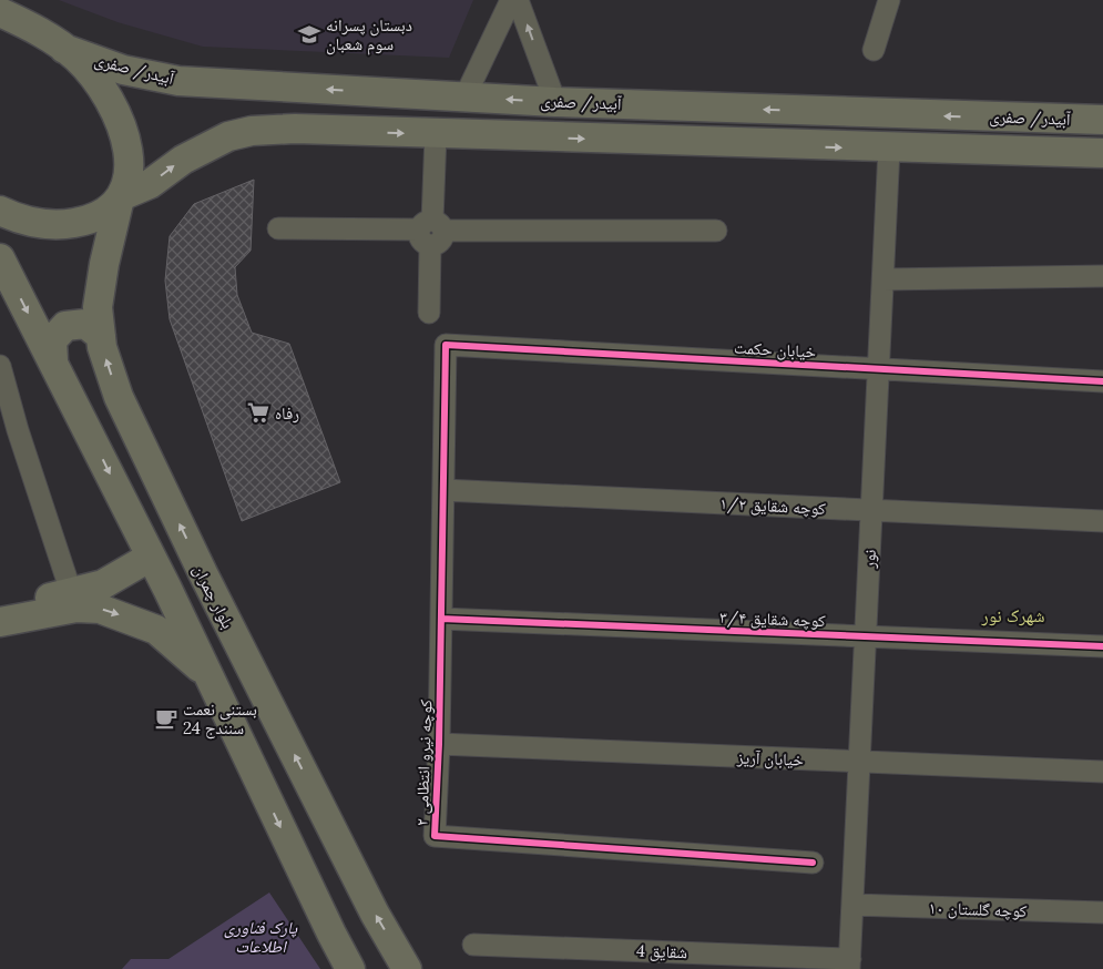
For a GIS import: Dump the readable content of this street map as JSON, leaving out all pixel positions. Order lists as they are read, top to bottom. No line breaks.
{"streets":{"main road":["آبیدر/ صفری","بلوار چمران"],"street":["خیابان حکمت","کوچه شقایق ۱/۲","نور","کوچه شقایق ۳/۴","خیابان آریز","کوچه نیرو انتظامی ۲","کوچه گلستان ۱۰","شقایق 4"]},"crossings":[["آبیدر/ صفری","نور"],["آبیدر/ صفری","بلوار چمران"],["خیابان حکمت","نور"],["خیابان حکمت","کوچه نیرو انتظامی ۲"],["کوچه شقایق ۱/۲","نور"],["کوچه شقایق ۱/۲","کوچه نیرو انتظامی ۲"],["نور","کوچه شقایق ۳/۴"],["نور","خیابان آریز"],["نور","کوچه گلستان ۱۰"],["نور","شقایق 4"],["کوچه شقایق ۳/۴","کوچه نیرو انتظامی ۲"],["خیابان آریز","کوچه نیرو انتظامی ۲"]],"districts":["شهرک نور"],"parks":["پارک فناوری اطلاعات"],"places":{"school or university":["دبستان پسرانه سوم شعبان"],"supermarket":["رفاه"],"cafe":["بستنی نعمت سنندج 24"]}}
